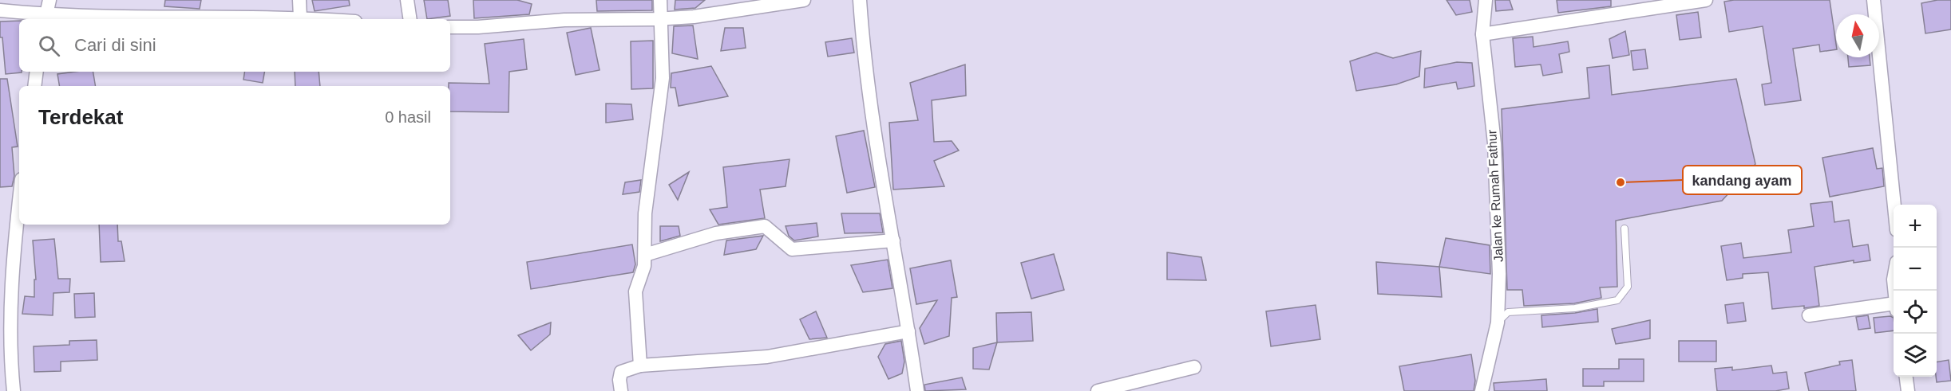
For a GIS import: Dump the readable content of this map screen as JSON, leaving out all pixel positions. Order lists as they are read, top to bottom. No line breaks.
{"streets":{"street":["Jalan ke Rumah Fathur"]},"places":["kandang ayam"],"north":"top","page":{"search":"Cari di sini","heading":["Terdekat","0 hasil"],"map_buttons":["+","−"]}}
